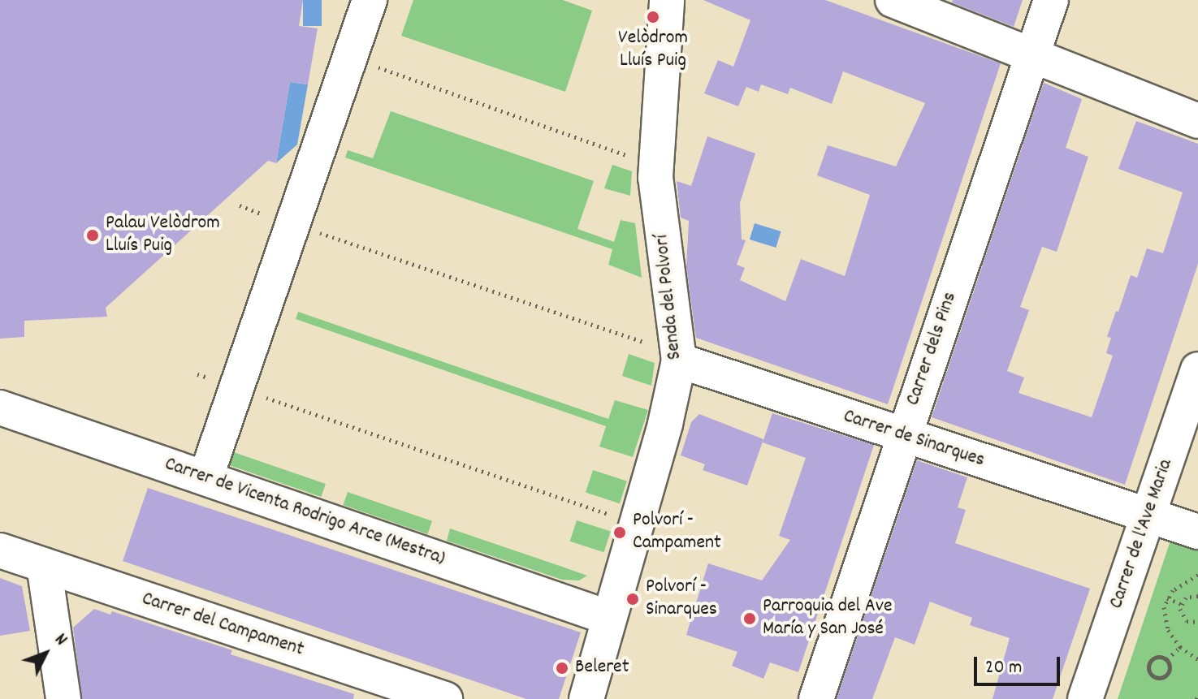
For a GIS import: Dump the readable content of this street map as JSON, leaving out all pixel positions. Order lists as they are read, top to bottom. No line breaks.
{"streets":{"street":["Senda del Polvorí","Carrer dels Pins","Carrer de Sinarques","Carrer de Vicenta Rodrigo Arce (Mestra)","Carrer de l'Ave Maria","Carrer del Campament"]},"crossings":[["Senda del Polvorí","Carrer de Sinarques"],["Senda del Polvorí","Carrer de Vicenta Rodrigo Arce (Mestra)"],["Carrer dels Pins","Carrer de Sinarques"],["Carrer de Sinarques","Carrer de l'Ave Maria"]],"places":["Velòdrom Lluís Puig","Palau Velòdrom Lluís Puig","Polvorí - Campament","Polvorí - Sinarques","Parroquia del Ave María y San José","Beleret"],"scale_bar":"20 m","north":"top right"}
